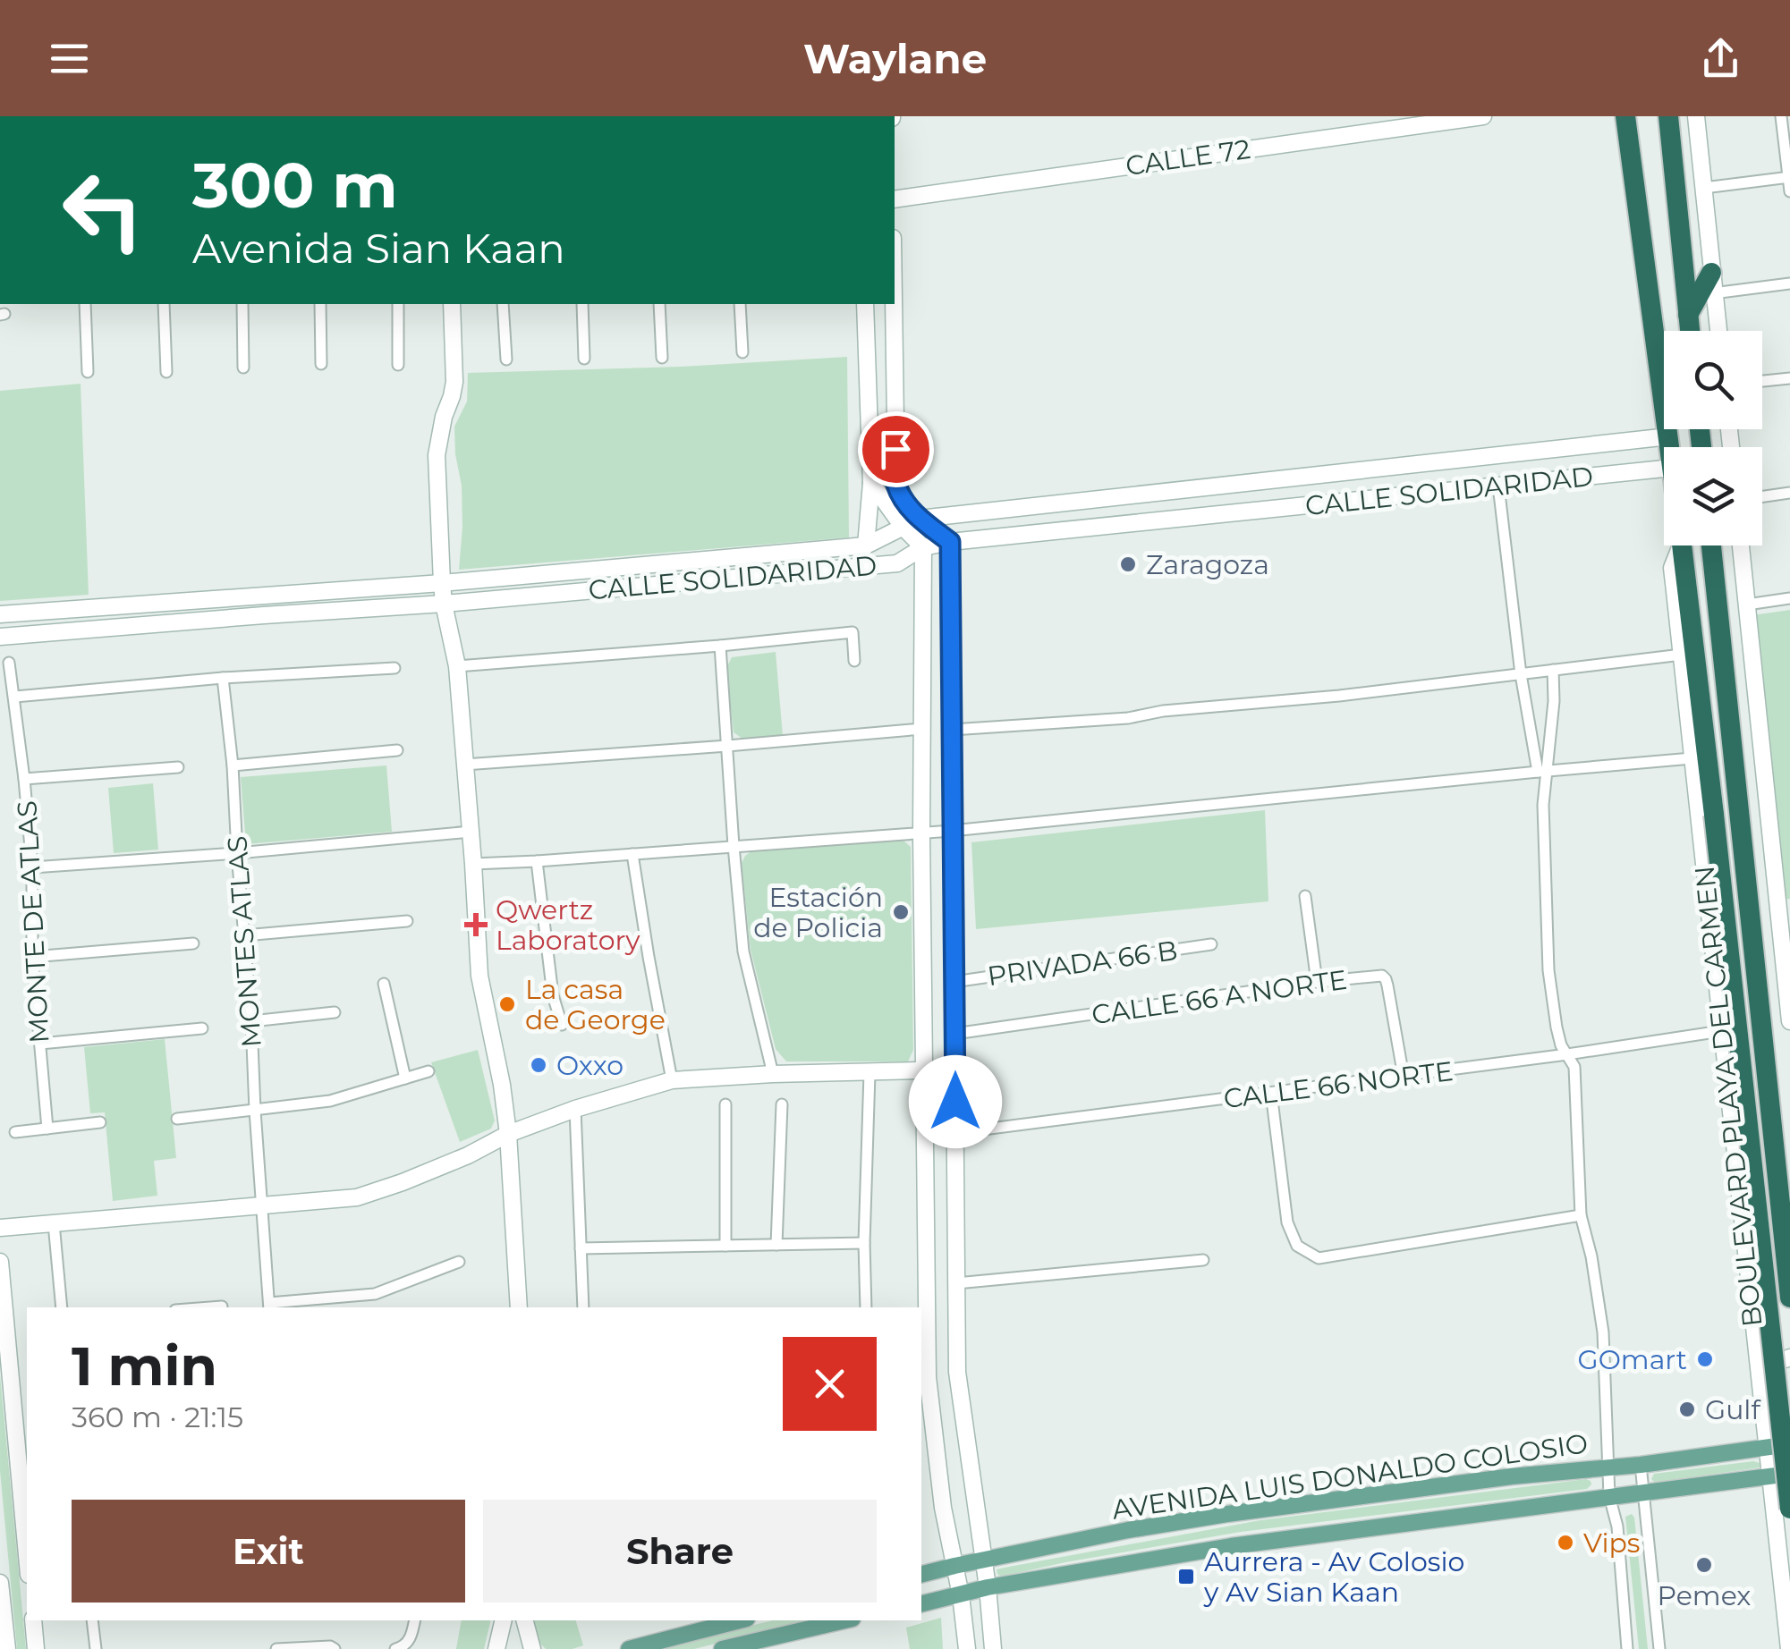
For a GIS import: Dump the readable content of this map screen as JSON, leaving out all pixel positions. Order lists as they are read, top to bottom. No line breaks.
{"streets":{"main road":["CALLE 72","CALLE SOLIDARIDAD","BOULEVARD PLAYA DEL CARMEN","AVENIDA LUIS DONALDO COLOSIO"],"street":["MONTE DE ATLAS","MONTES ATLAS","PRIVADA 66 B","CALLE 66 A NORTE","CALLE 66 NORTE"]},"crossings":[["CALLE 66 A NORTE","CALLE 66 NORTE"],["CALLE 66 NORTE","BOULEVARD PLAYA DEL CARMEN"],["BOULEVARD PLAYA DEL CARMEN","AVENIDA LUIS DONALDO COLOSIO"]],"places":{"other":["Zaragoza","Estación de Policia","La casa de George","Oxxo","GOmart","Gulf","Vips","Pemex"],"health":["Qwertz Laboratory"],"transit":["Aurrera - Av Colosio y Av Sian Kaan"]},"page":{"header":"Waylane","turn":["300 m","Avenida Sian Kaan"],"heading":["1 min","360 m · 21:15"],"buttons":["Exit","Share"]}}
